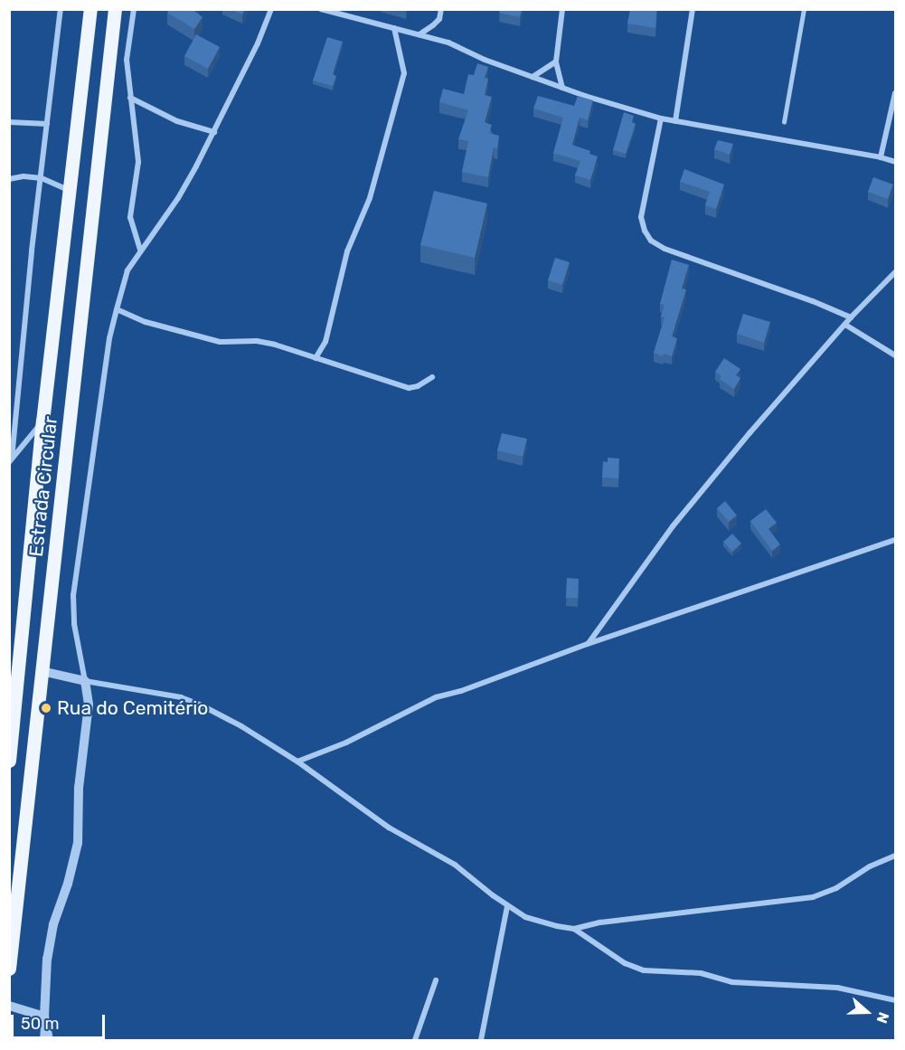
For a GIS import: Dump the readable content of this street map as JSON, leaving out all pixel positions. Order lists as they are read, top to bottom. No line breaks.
{"streets":{"main road":["Estrada Circular"]},"places":["Rua do Cemitério"],"scale_bar":"50 m","north":"right"}
